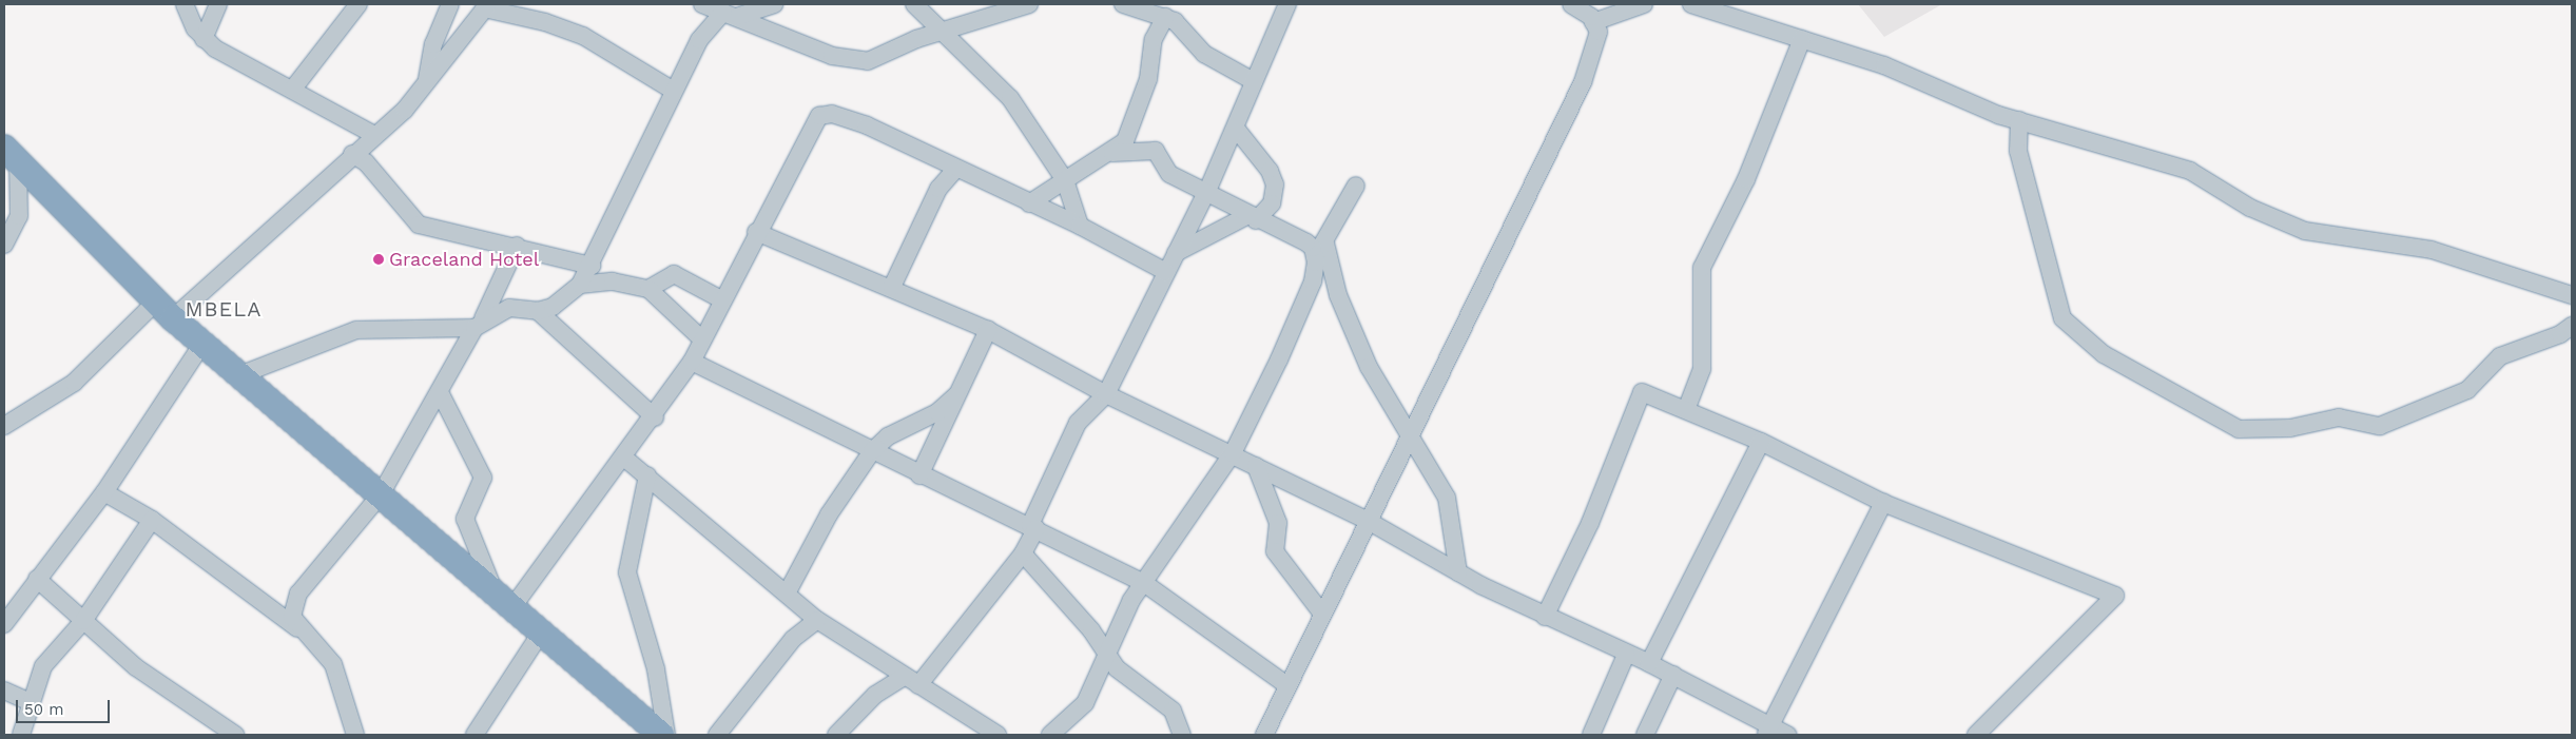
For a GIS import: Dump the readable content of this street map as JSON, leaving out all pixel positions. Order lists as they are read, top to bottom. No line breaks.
{"districts":["MBELA"],"places":["Graceland Hotel"],"scale_bar":"50 m"}
